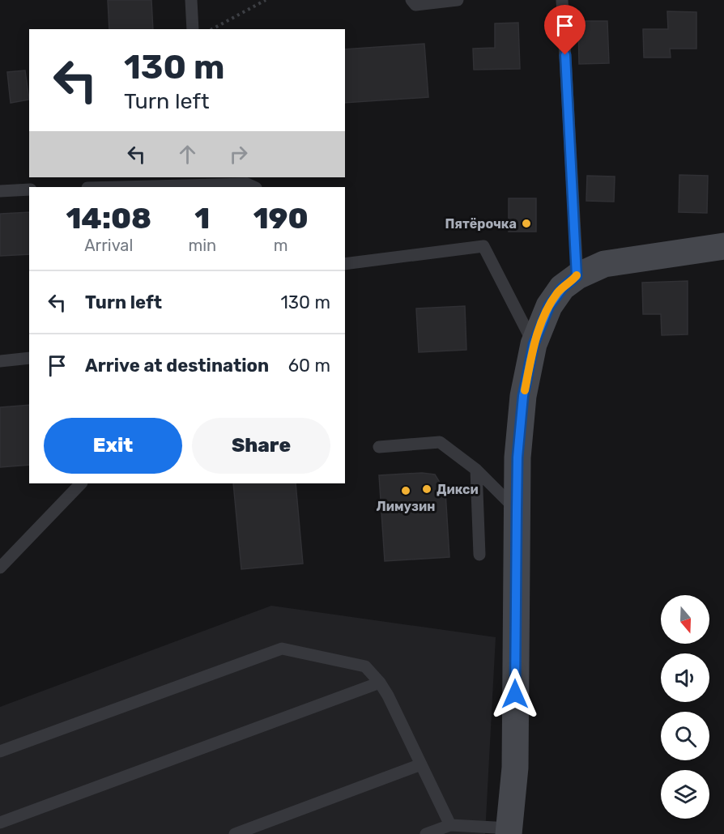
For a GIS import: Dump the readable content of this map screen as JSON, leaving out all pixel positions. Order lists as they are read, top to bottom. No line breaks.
{"places":["Пятёрочка","Дикси","Лимузин"],"north":"bottom","page":{"turn":["130 m","Turn left"],"eta":["14:08","Arrival","1","min","190","m"],"list":[{"name":"Turn left","value":"130 m"},{"name":"Arrive at destination","value":"60 m"}],"buttons":["Exit","Share"]}}
